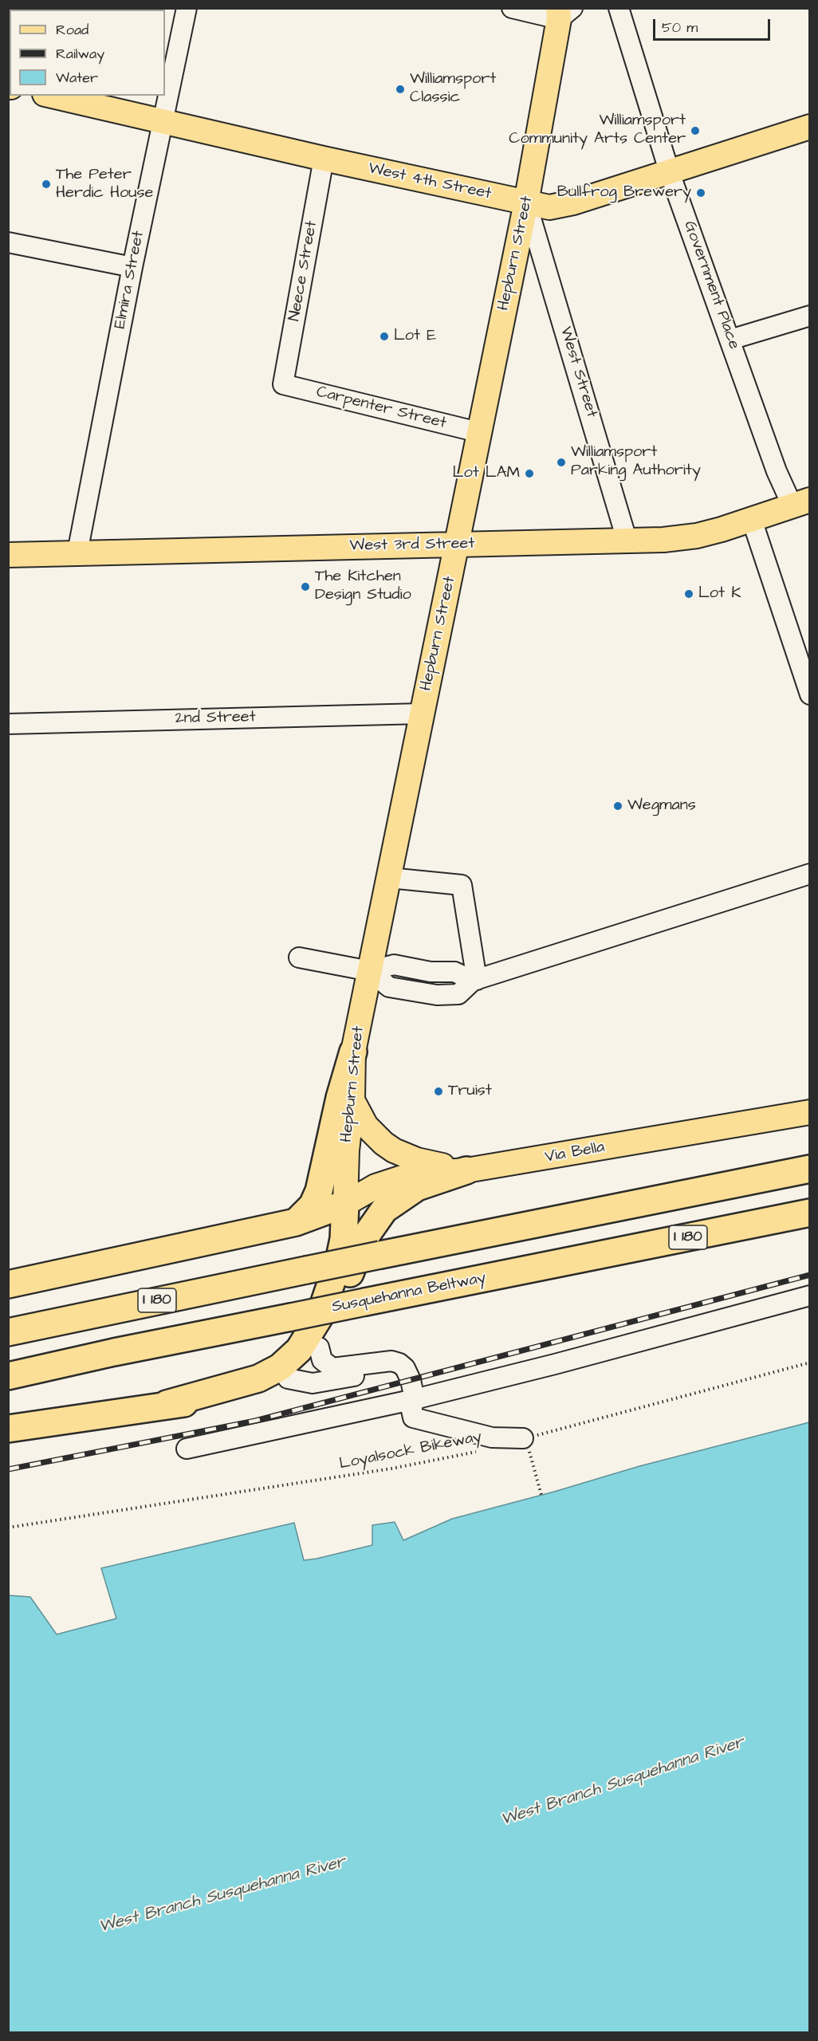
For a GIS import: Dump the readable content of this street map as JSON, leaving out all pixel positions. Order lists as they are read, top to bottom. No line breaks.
{"streets":{"highway":["I 180","Susquehanna Beltway"],"main road":["West 4th Street","Hepburn Street","West 3rd Street","Via Bella"],"street":["Neece Street","Elmira Street","Government Place","West Street","Carpenter Street","2nd Street"],"path":["Loyalsock Bikeway"]},"crossings":[["West 4th Street","Hepburn Street"],["West 4th Street","Neece Street"],["West 4th Street","Elmira Street"],["West 4th Street","Government Place"],["West 4th Street","West Street"],["Hepburn Street","West Street"],["Hepburn Street","Carpenter Street"],["Hepburn Street","West 3rd Street"],["Hepburn Street","2nd Street"],["Hepburn Street","Via Bella"],["Neece Street","Carpenter Street"],["Elmira Street","West 3rd Street"],["Government Place","West 3rd Street"],["West Street","West 3rd Street"]],"water":["West Branch Susquehanna River"],"places":["Williamsport Classic","Williamsport Community Arts Center","The Peter Herdic House","Bullfrog Brewery","Lot E","Williamsport Parking Authority","Lot LAM","The Kitchen Design Studio","Lot K","Wegmans","Truist"],"legend":["Road","Railway","Water"],"scale_bar":"50 m"}
